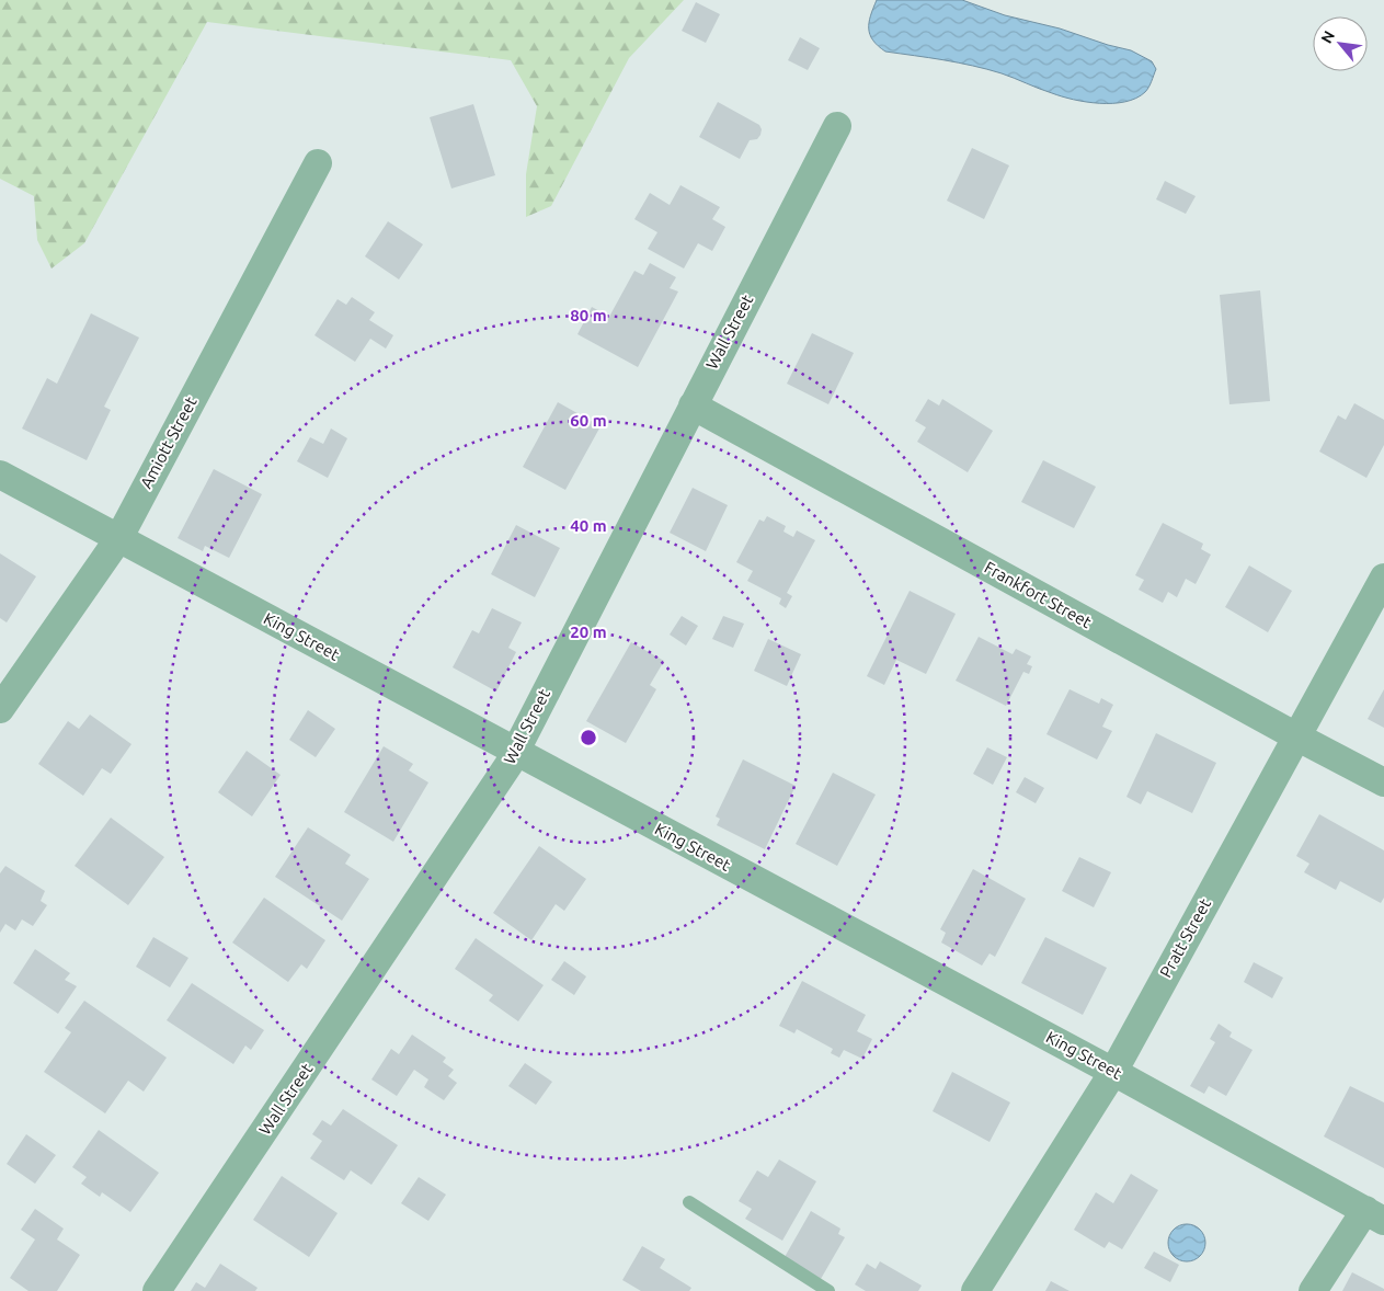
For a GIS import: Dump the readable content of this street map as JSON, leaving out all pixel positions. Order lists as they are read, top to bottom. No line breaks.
{"streets":{"street":["Wall Street","Amiott Street","Frankfort Street","King Street","Pratt Street"]},"crossings":[["Wall Street","Frankfort Street"],["Wall Street","King Street"],["Amiott Street","King Street"],["Frankfort Street","Pratt Street"],["King Street","Pratt Street"]],"north":"top left","rings":["80 m","60 m","40 m","20 m"]}
